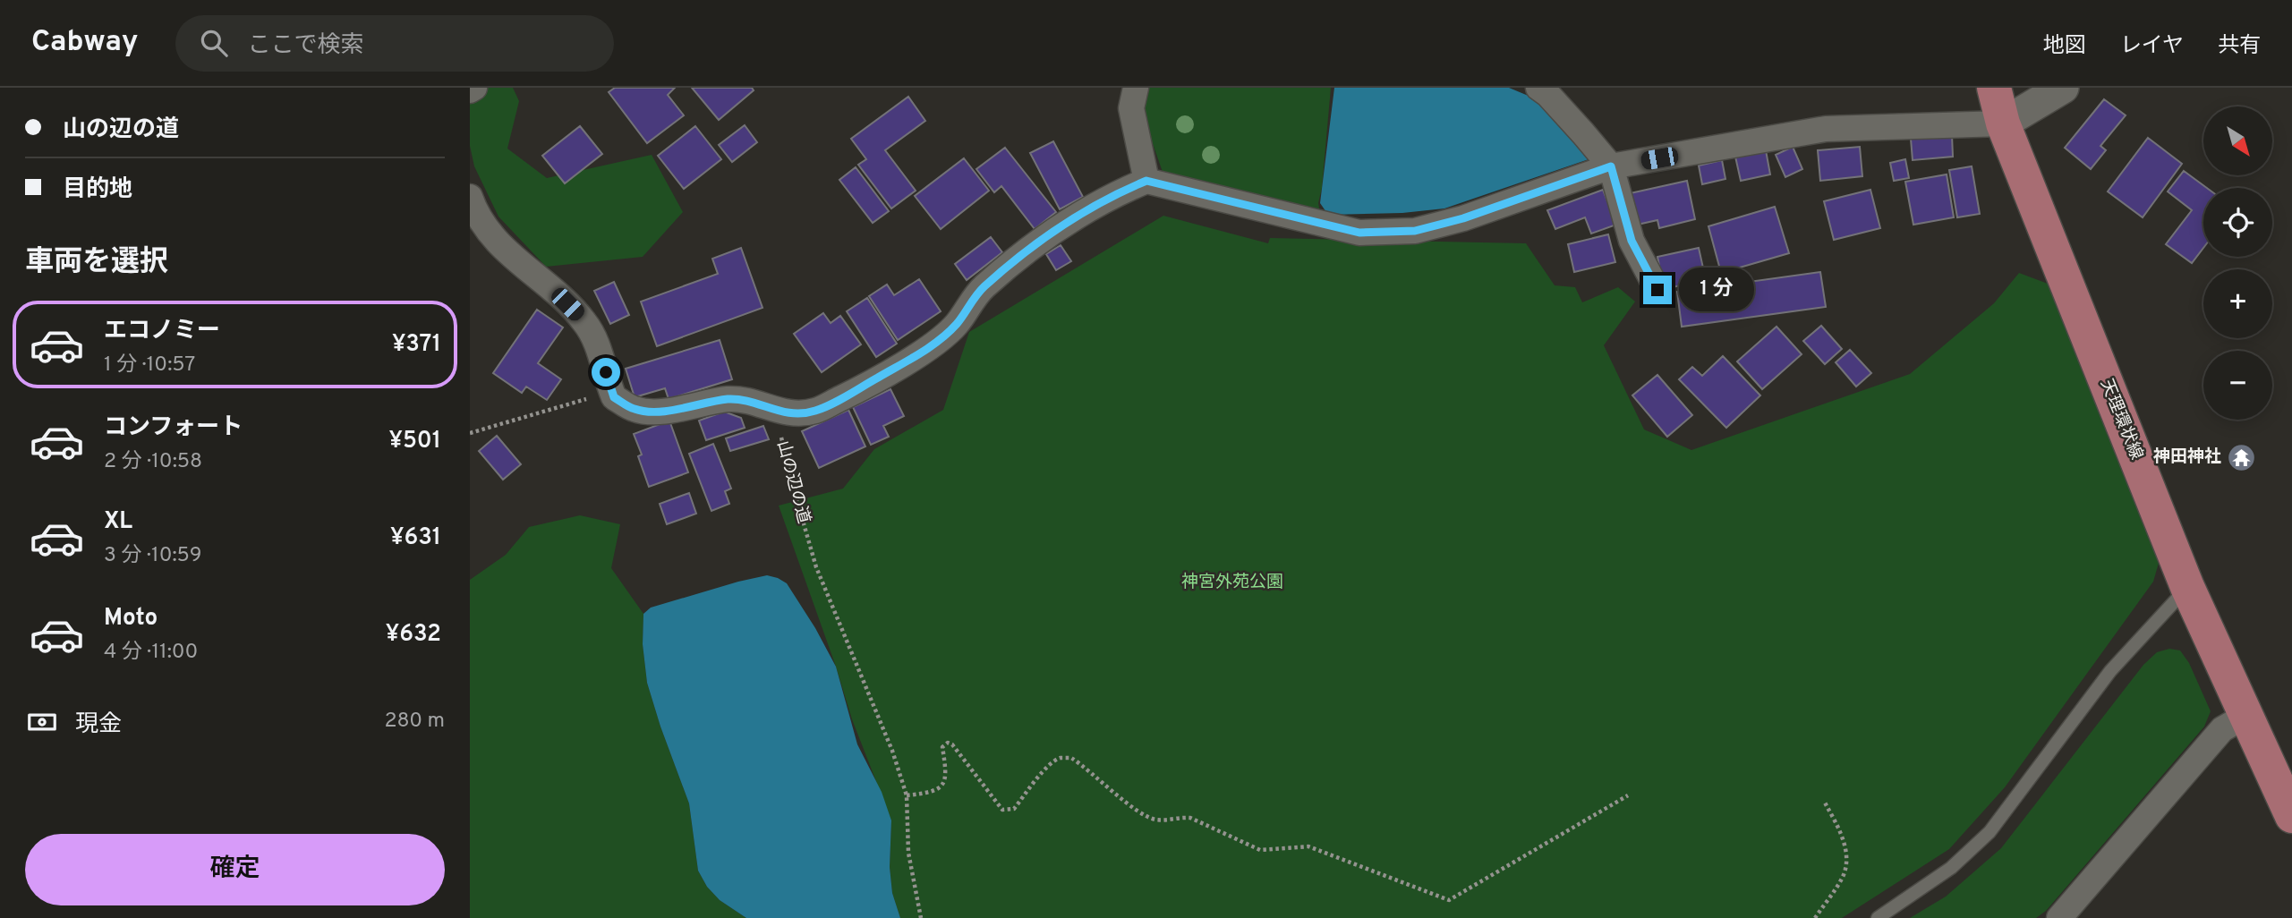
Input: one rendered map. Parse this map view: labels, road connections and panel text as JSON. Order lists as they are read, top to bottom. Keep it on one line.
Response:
{"streets":{"main road":["天理環状線"],"path":["山の辺の道"]},"parks":["神宮外苑公園"],"places":{"temple":["神田神社"]},"north":"bottom right","page":{"header":"Cabway","search":"ここで検索","nav":["地図","レイヤ","共有"],"banner":["山の辺の道","目的地"],"map_buttons":["+","−"],"heading":"車両を選択","bubble":"1 分","list":[{"name":"エコノミー","note":"1 分 · 10:57","value":"¥371"},{"name":"コンフォート","note":"2 分 · 10:58","value":"¥501"},{"name":"XL","note":"3 分 · 10:59","value":"¥631"},{"name":"Moto","note":"4 分 · 11:00","value":"¥632"}],"pay":["現金","280 m"],"buttons":"確定"}}
